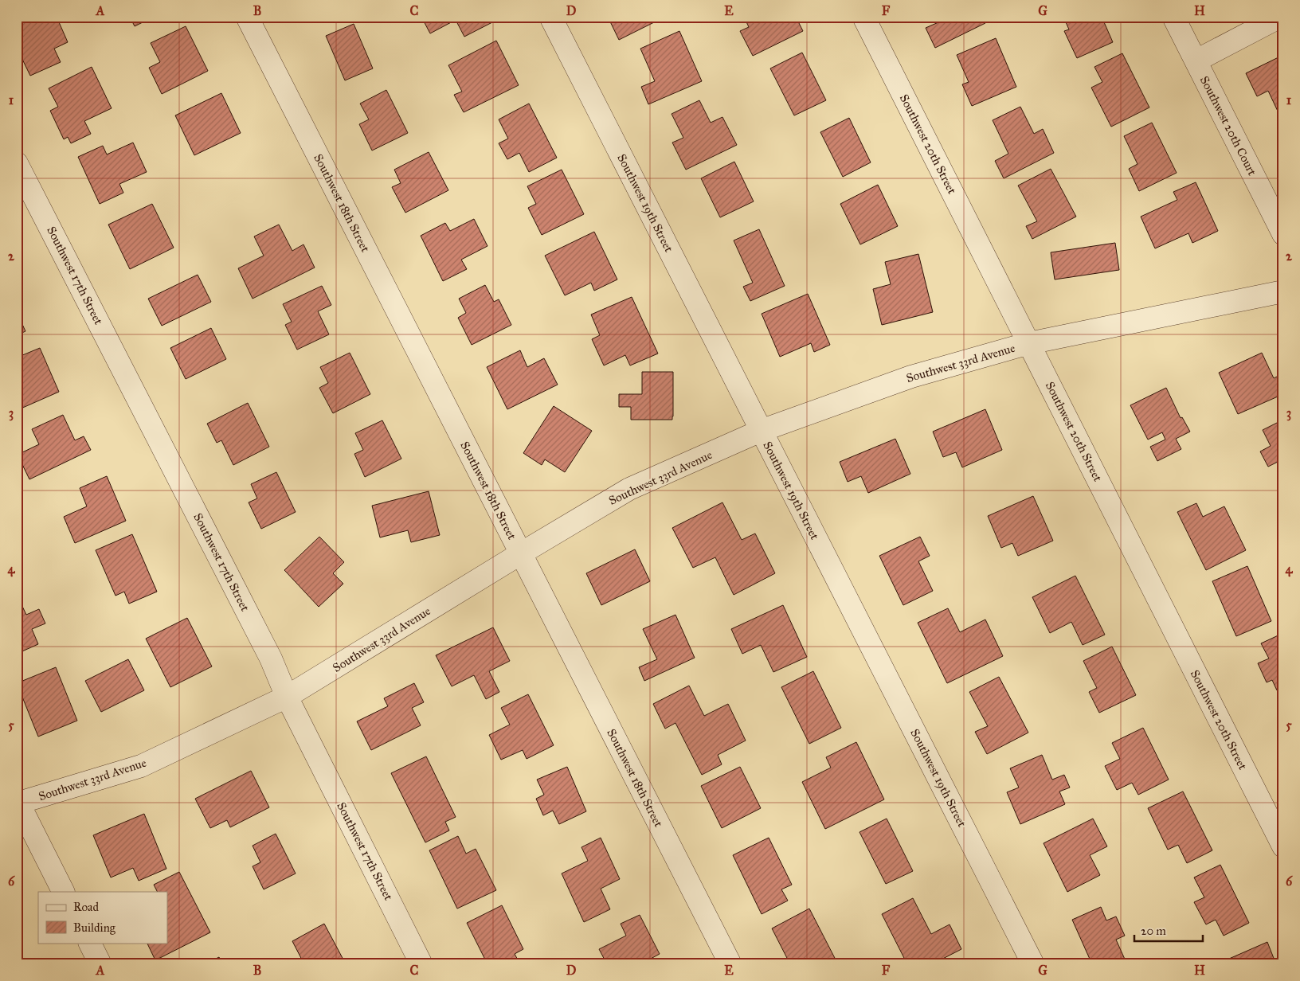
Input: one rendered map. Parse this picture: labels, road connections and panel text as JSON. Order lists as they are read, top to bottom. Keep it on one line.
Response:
{"streets":{"street":["Southwest 20th Court","Southwest 20th Street","Southwest 18th Street","Southwest 19th Street","Southwest 17th Street","Southwest 33rd Avenue"]},"crossings":[["Southwest 20th Street","Southwest 33rd Avenue"],["Southwest 18th Street","Southwest 33rd Avenue"],["Southwest 19th Street","Southwest 33rd Avenue"],["Southwest 17th Street","Southwest 33rd Avenue"]],"legend":["Road","Building"],"scale_bar":"20 m","grid":{"columns":["A","B","C","D","E","F","G","H"],"rows":["1","2","3","4","5","6"]}}
